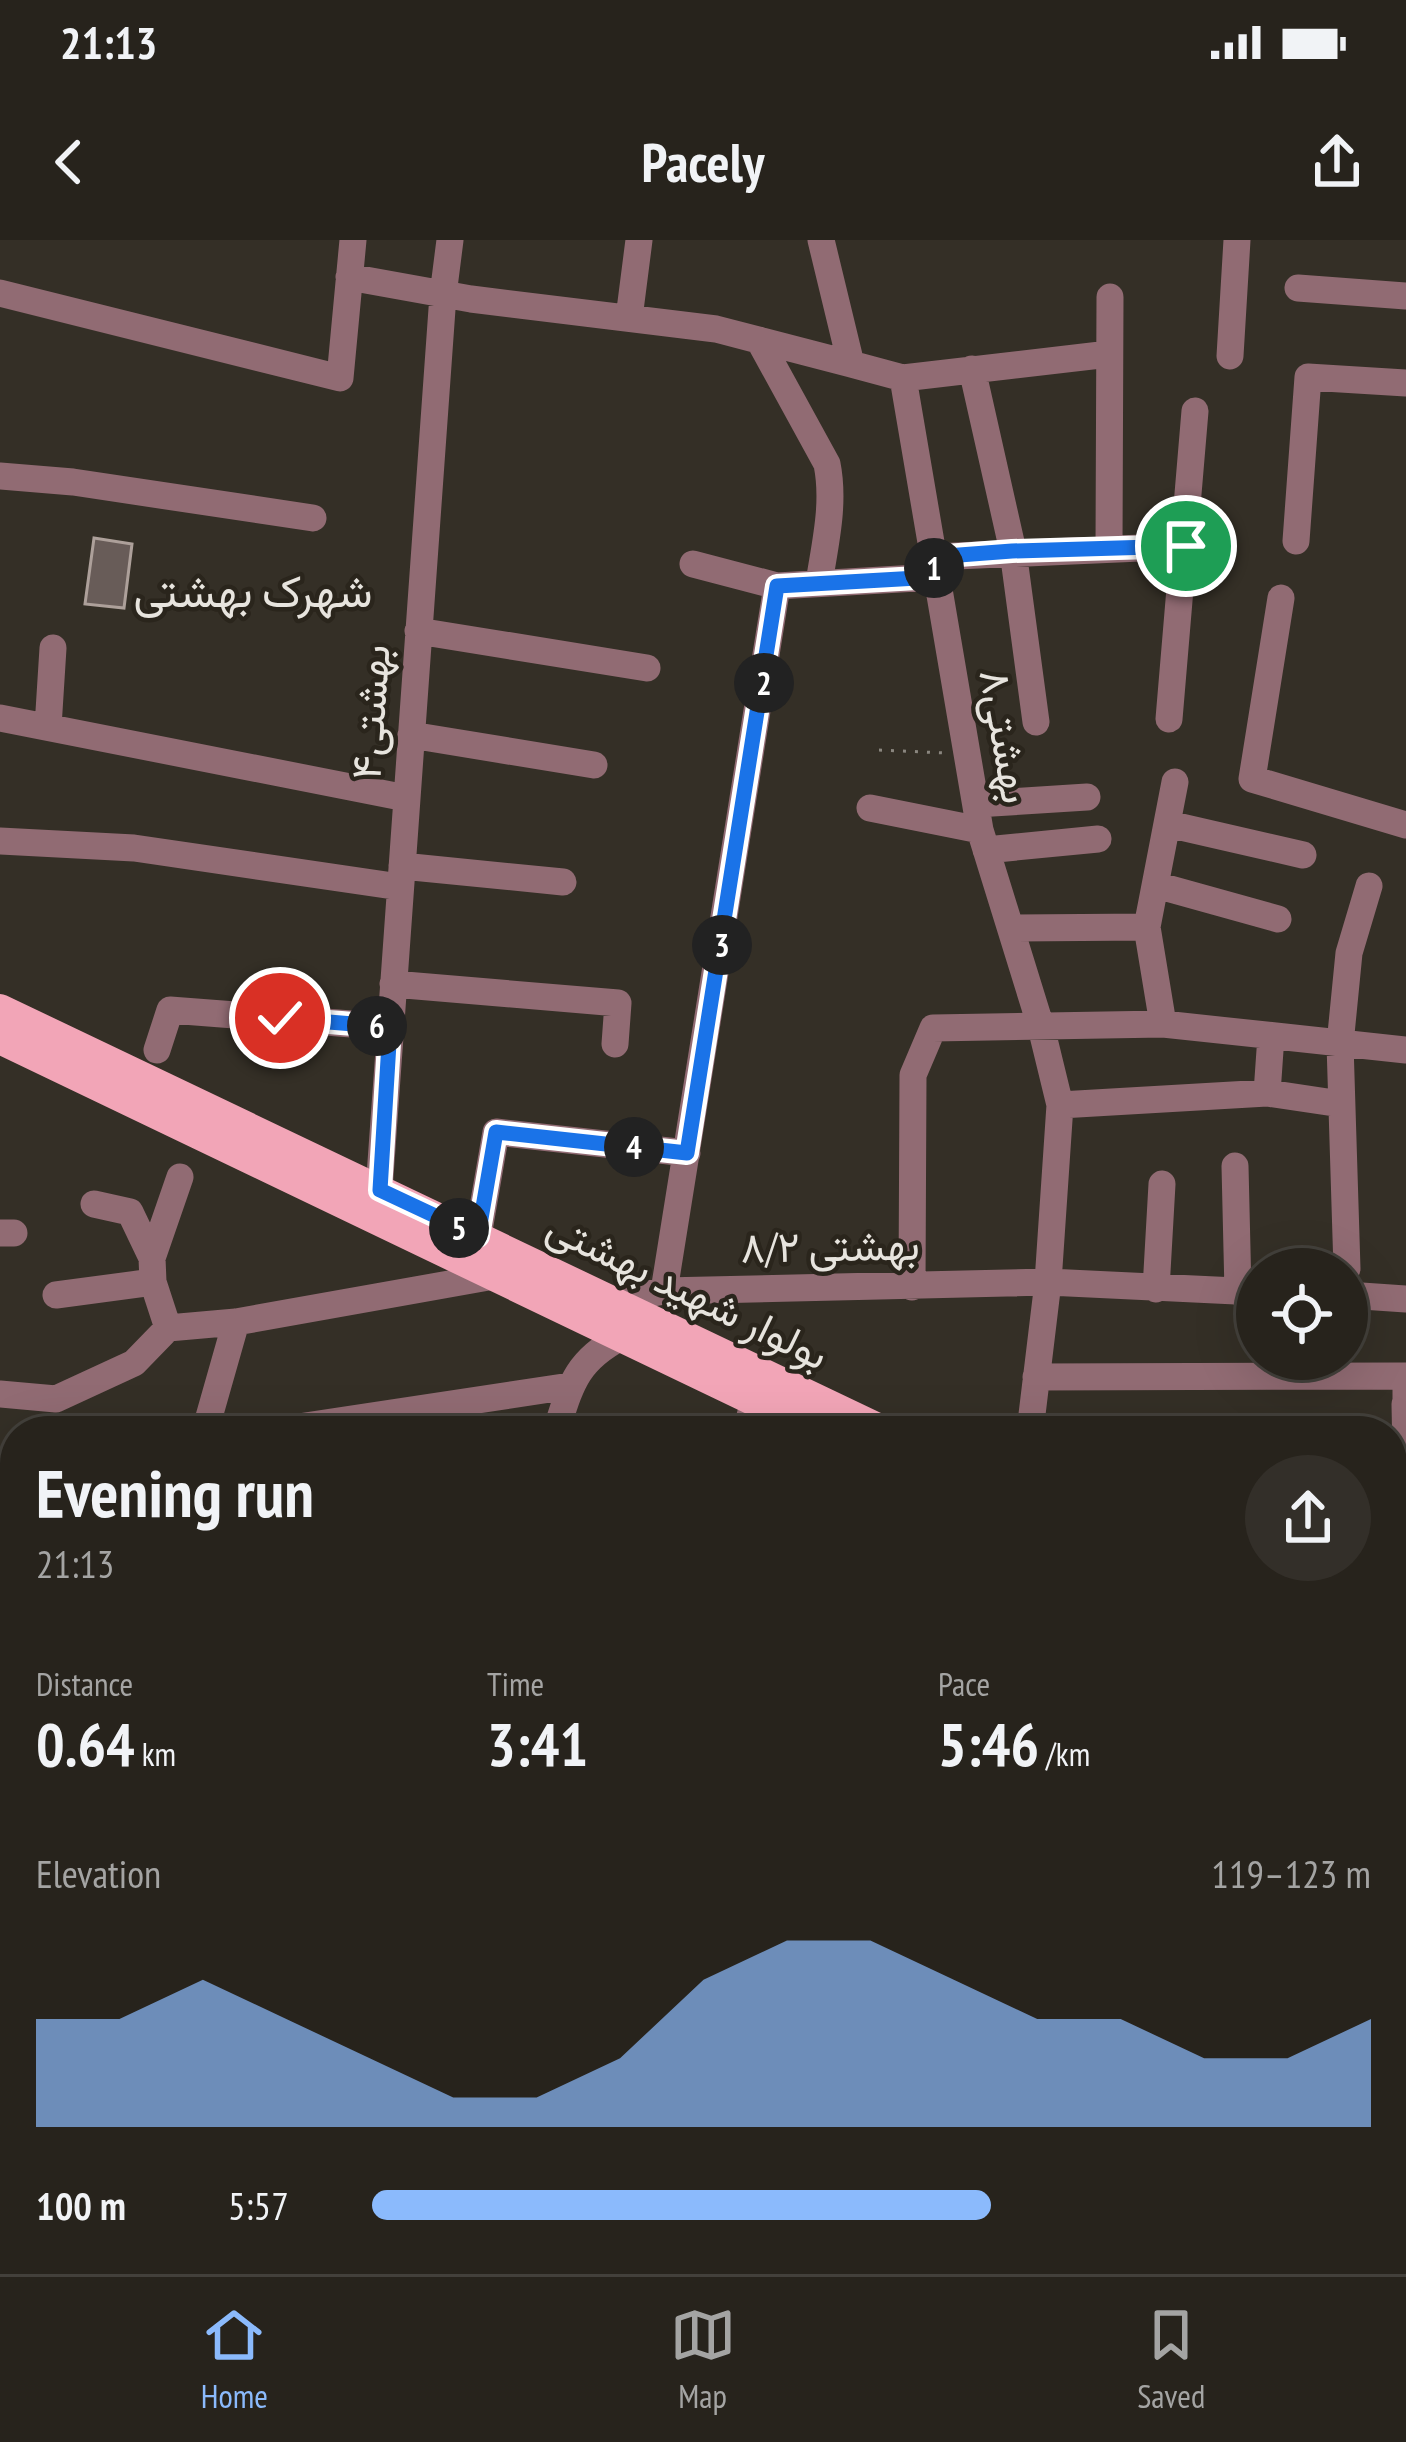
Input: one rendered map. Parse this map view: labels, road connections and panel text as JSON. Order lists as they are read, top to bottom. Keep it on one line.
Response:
{"streets":{"main road":["بولوار شهید بهشتی"],"street":["بهشتی۴","بهشتی۸","بهشتی ۸/۲"]},"crossings":[["بهشتی۴","بولوار شهید بهشتی"],["بهشتی۸","بهشتی ۸/۲"],["بهشتی ۸/۲","بولوار شهید بهشتی"]],"districts":["شهرک بهشتی"],"page":{"status":"21:13","header":"Pacely","pins":["1","2","3","6","4","5"],"heading":["Evening run","21:13"],"stats":[["Distance","0.64 km"],["Time","3:41"],["Pace","5:46 /km"]],"chart":["Elevation","119–123 m"],"list":[{"name":"100 m","note":"5:57"}],"tabs":["Home","Map","Saved"]}}
